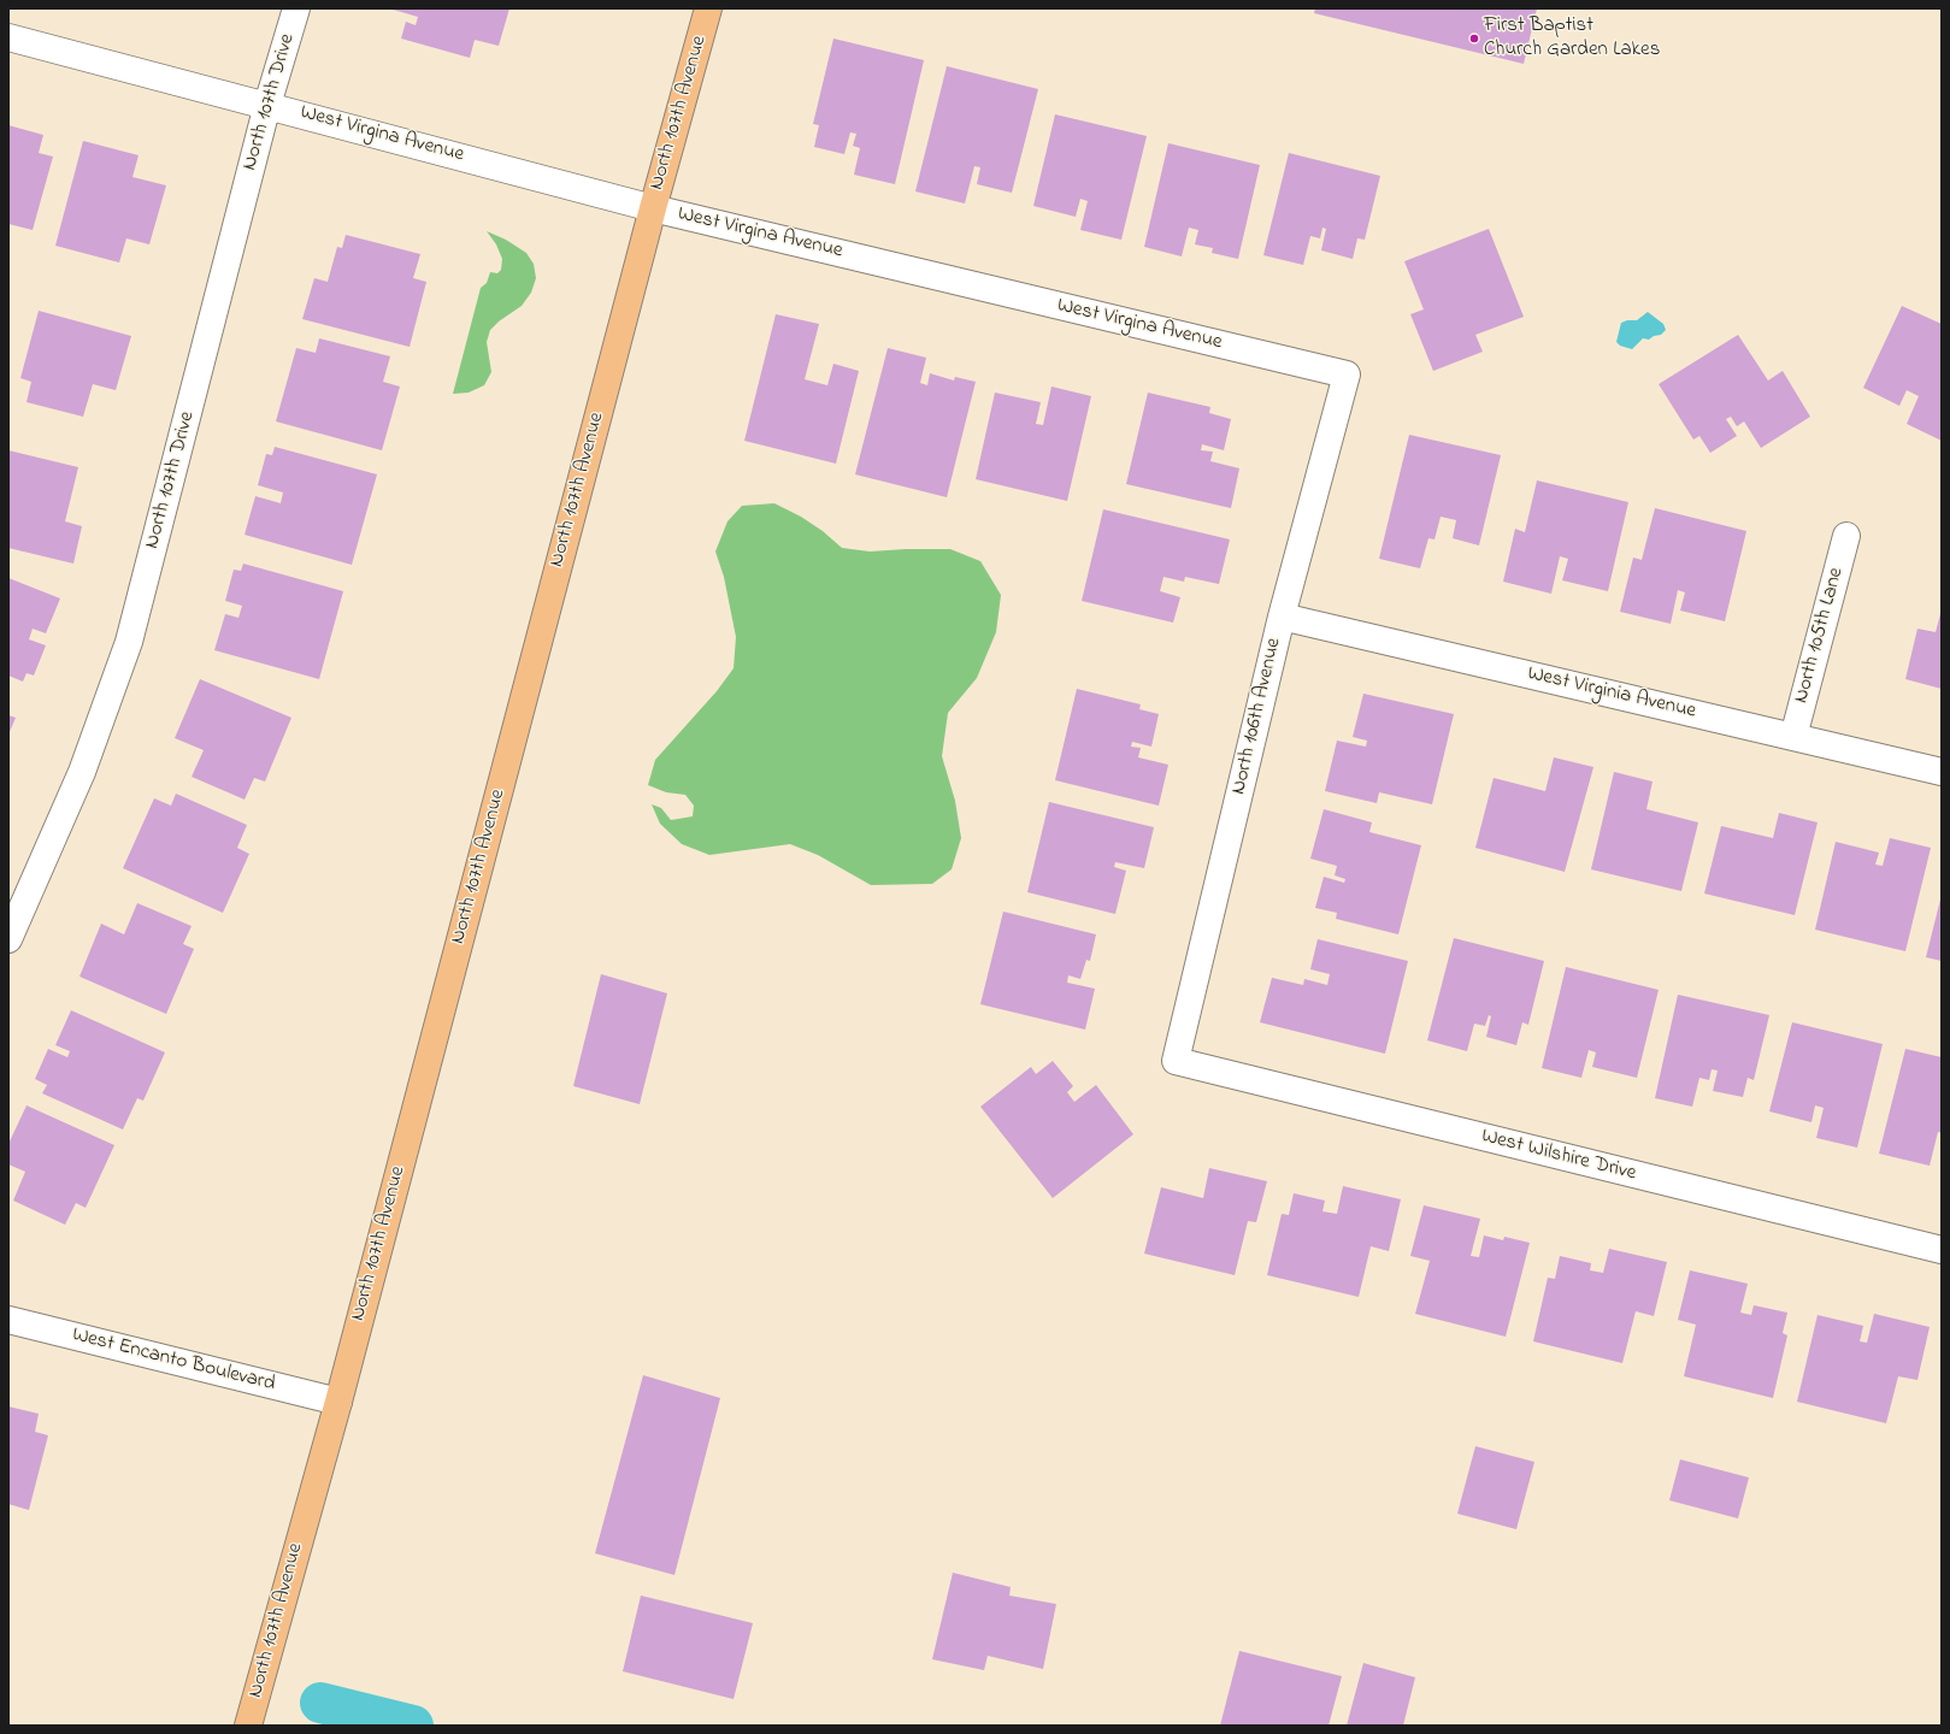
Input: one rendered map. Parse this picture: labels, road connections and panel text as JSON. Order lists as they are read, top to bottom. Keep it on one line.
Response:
{"streets":{"main road":["North 107th Avenue"],"street":["North 107th Drive","West Virgina Avenue","North 105th Lane","West Virginia Avenue","North 106th Avenue","West Wilshire Drive","West Encanto Boulevard"]},"crossings":[["North 107th Drive","West Virgina Avenue"],["North 107th Avenue","West Virgina Avenue"],["North 107th Avenue","West Encanto Boulevard"],["West Virgina Avenue","North 106th Avenue"],["North 105th Lane","West Virginia Avenue"],["West Virginia Avenue","North 106th Avenue"],["North 106th Avenue","West Wilshire Drive"]],"places":["First Baptist Church Garden Lakes"]}
